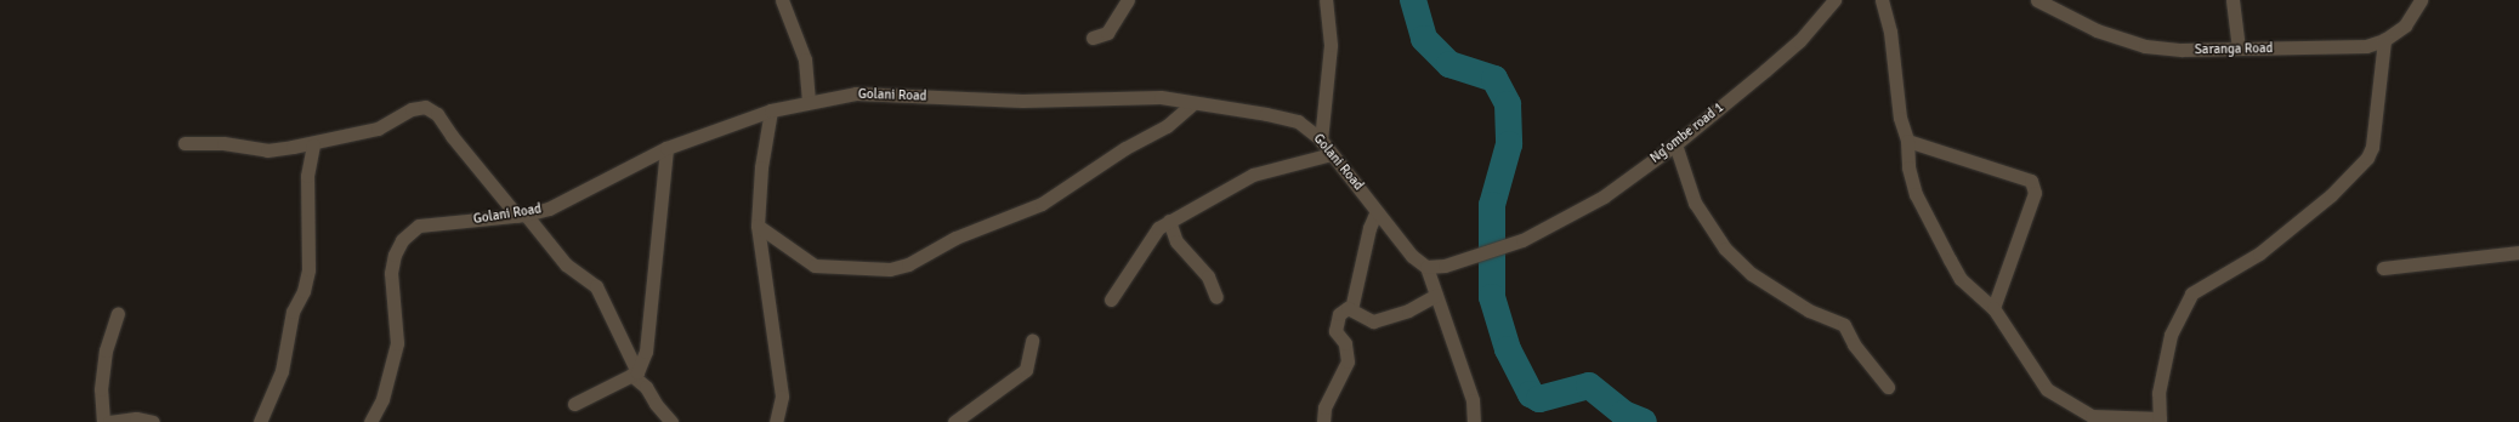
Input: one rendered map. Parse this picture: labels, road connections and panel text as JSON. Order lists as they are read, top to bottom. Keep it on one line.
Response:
{"streets":{"street":["Saranga Road","Golani Road","Ng’ombe road 1"]},"crossings":[["Golani Road","Ng’ombe road 1"]]}
